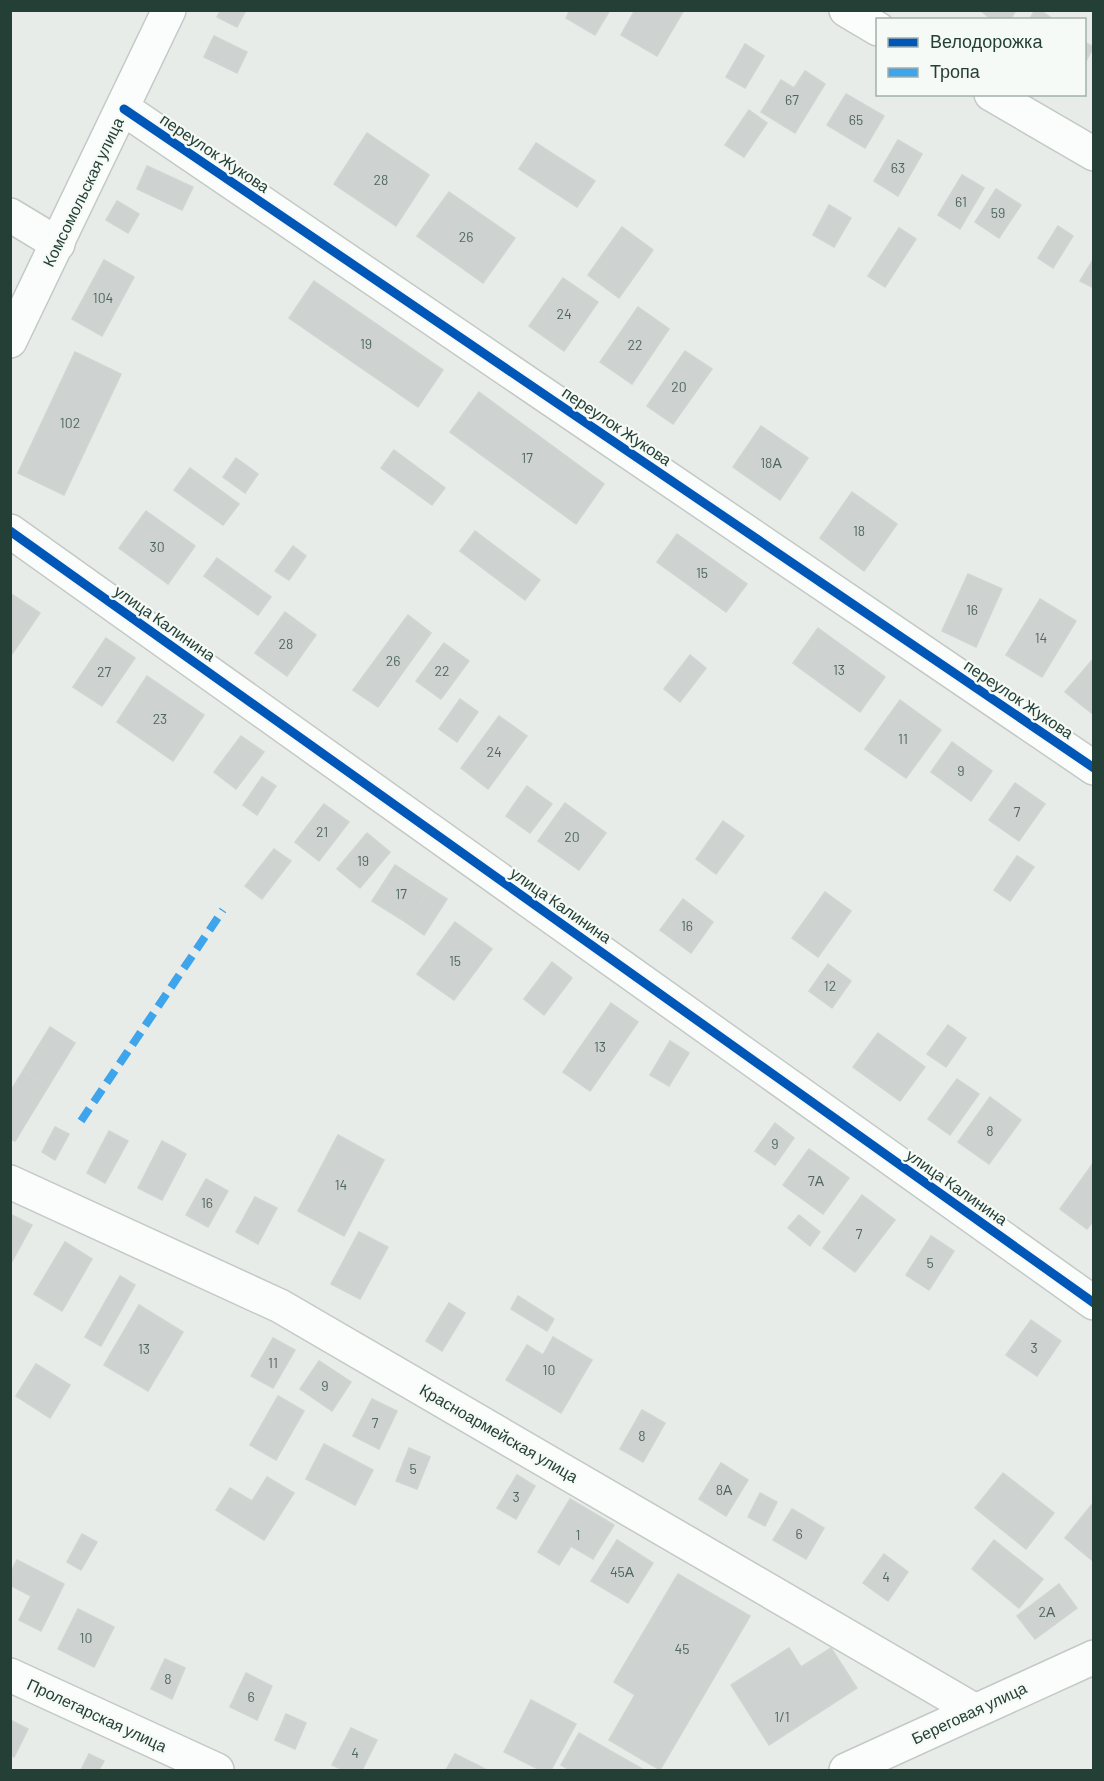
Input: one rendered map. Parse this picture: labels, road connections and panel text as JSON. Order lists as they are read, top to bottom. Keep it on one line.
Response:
{"streets":{"street":["переулок Жукова","Комсомольская улица","улица Калинина","Красноармейская улица","Береговая улица","Пролетарская улица"]},"crossings":[["переулок Жукова","Комсомольская улица"],["Красноармейская улица","Береговая улица"]],"house_numbers":["67","65","63","28","61","59","26","104","24","19","22","20","102","17","18А","18","30","15","16","14","28","26","13","22","27","23","11","24","9","7","21","20","19","17","16","15","12","13","8","9","7А","14","16","7","5","3","13","11","10","9","7","8","5","8А","3","6","1","45А","4","2А","10","45","8","6","1/1","4"],"legend":["Велодорожка","Тропа"]}
